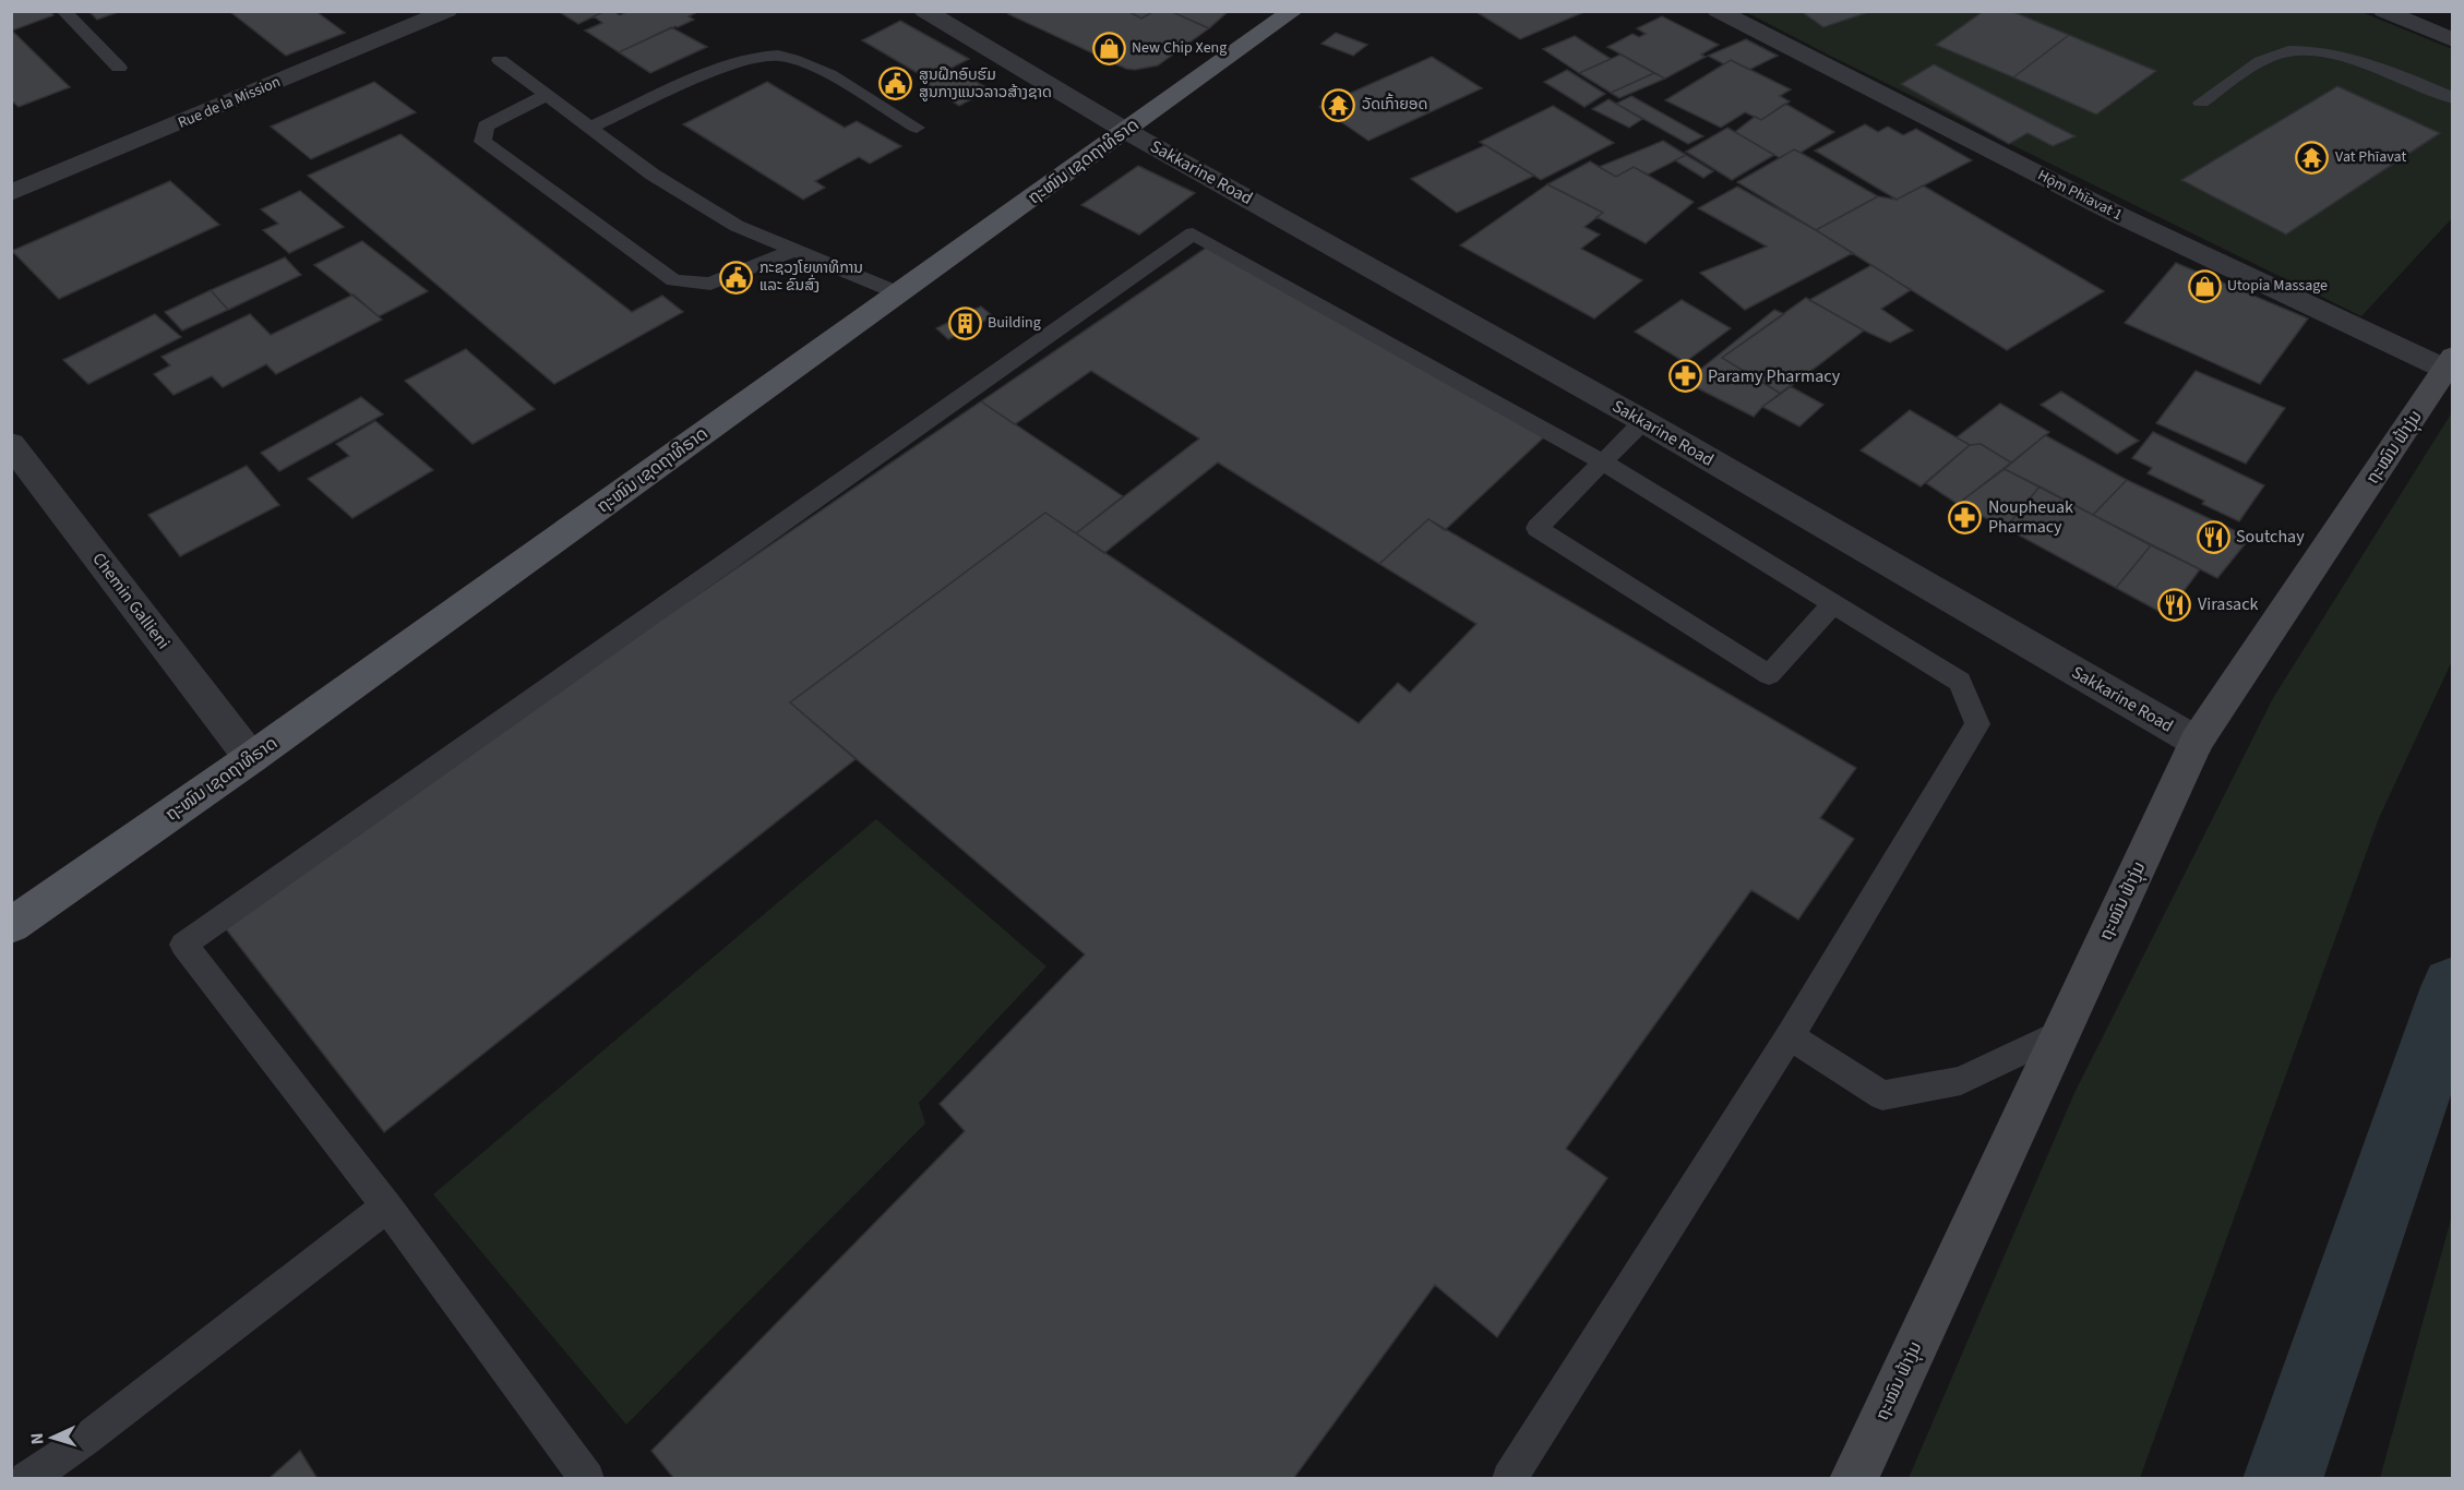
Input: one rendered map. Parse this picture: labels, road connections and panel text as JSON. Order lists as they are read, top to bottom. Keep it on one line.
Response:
{"streets":{"main road":["ຖະໜົນ ເຊດຖາທິຣາດ"],"street":["Rue de la Mission","Sakkarine Road","Hǭm Phīavat 1","ຖະໝົນ ຟ້າງຸ່ມ","Chemin Gallieni"]},"crossings":[["ຖະໜົນ ເຊດຖາທິຣາດ","Sakkarine Road"],["ຖະໜົນ ເຊດຖາທິຣາດ","Chemin Gallieni"],["Sakkarine Road","ຖະໝົນ ຟ້າງຸ່ມ"],["Hǭm Phīavat 1","ຖະໝົນ ຟ້າງຸ່ມ"]],"places":{"shop":["New Chip Xeng","Utopia Massage"],"public building":["ສູນຝຶກອົບຮົມ ສູນກາງແນວລາວສ້າງຊາດ","ກະຊວງໂຍທາທິການ ແລະ ຂົນສົ່ງ"],"temple":["ວັດເກົ້າຍອດ","Vat Phīavat"],"building":["Building"],"pharmacy":["Paramy Pharmacy","Noupheuak Pharmacy"],"restaurant":["Soutchay","Virasack"]},"north":"left"}
